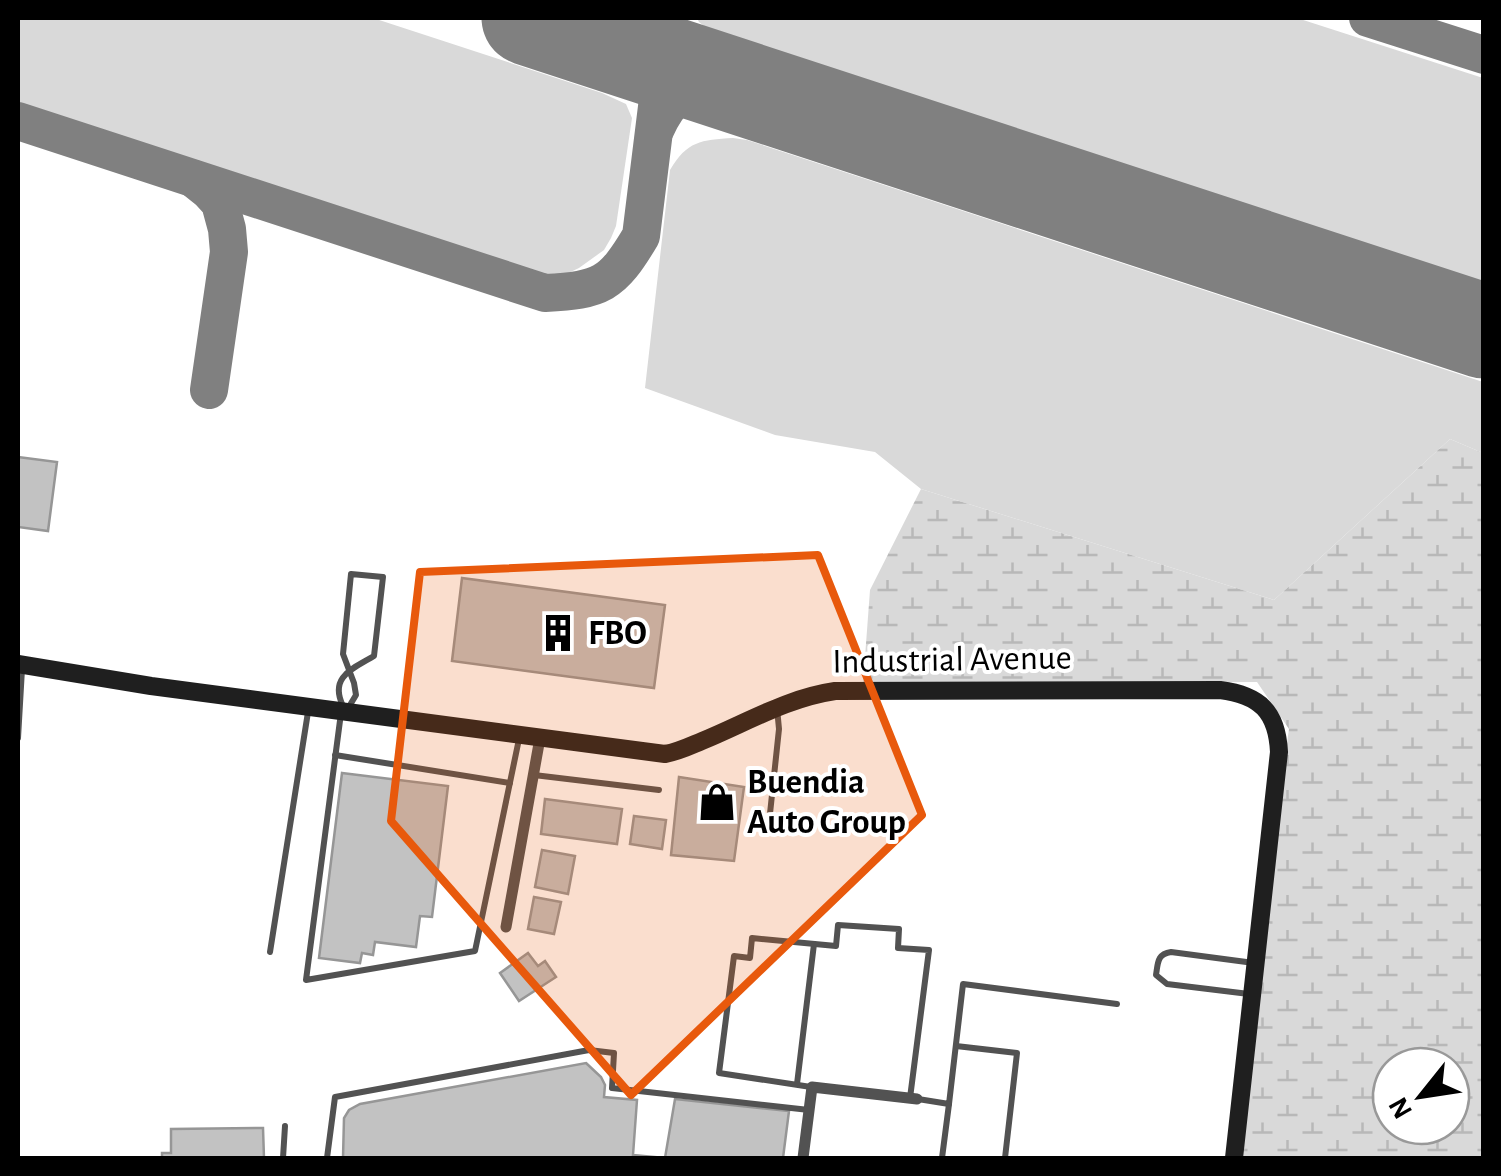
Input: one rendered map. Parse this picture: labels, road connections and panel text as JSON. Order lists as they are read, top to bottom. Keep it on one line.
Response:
{"streets":{"street":["Industrial Avenue"]},"places":{"building":["FBO"],"shop":["Buendia Auto Group"]},"north":"bottom left"}
